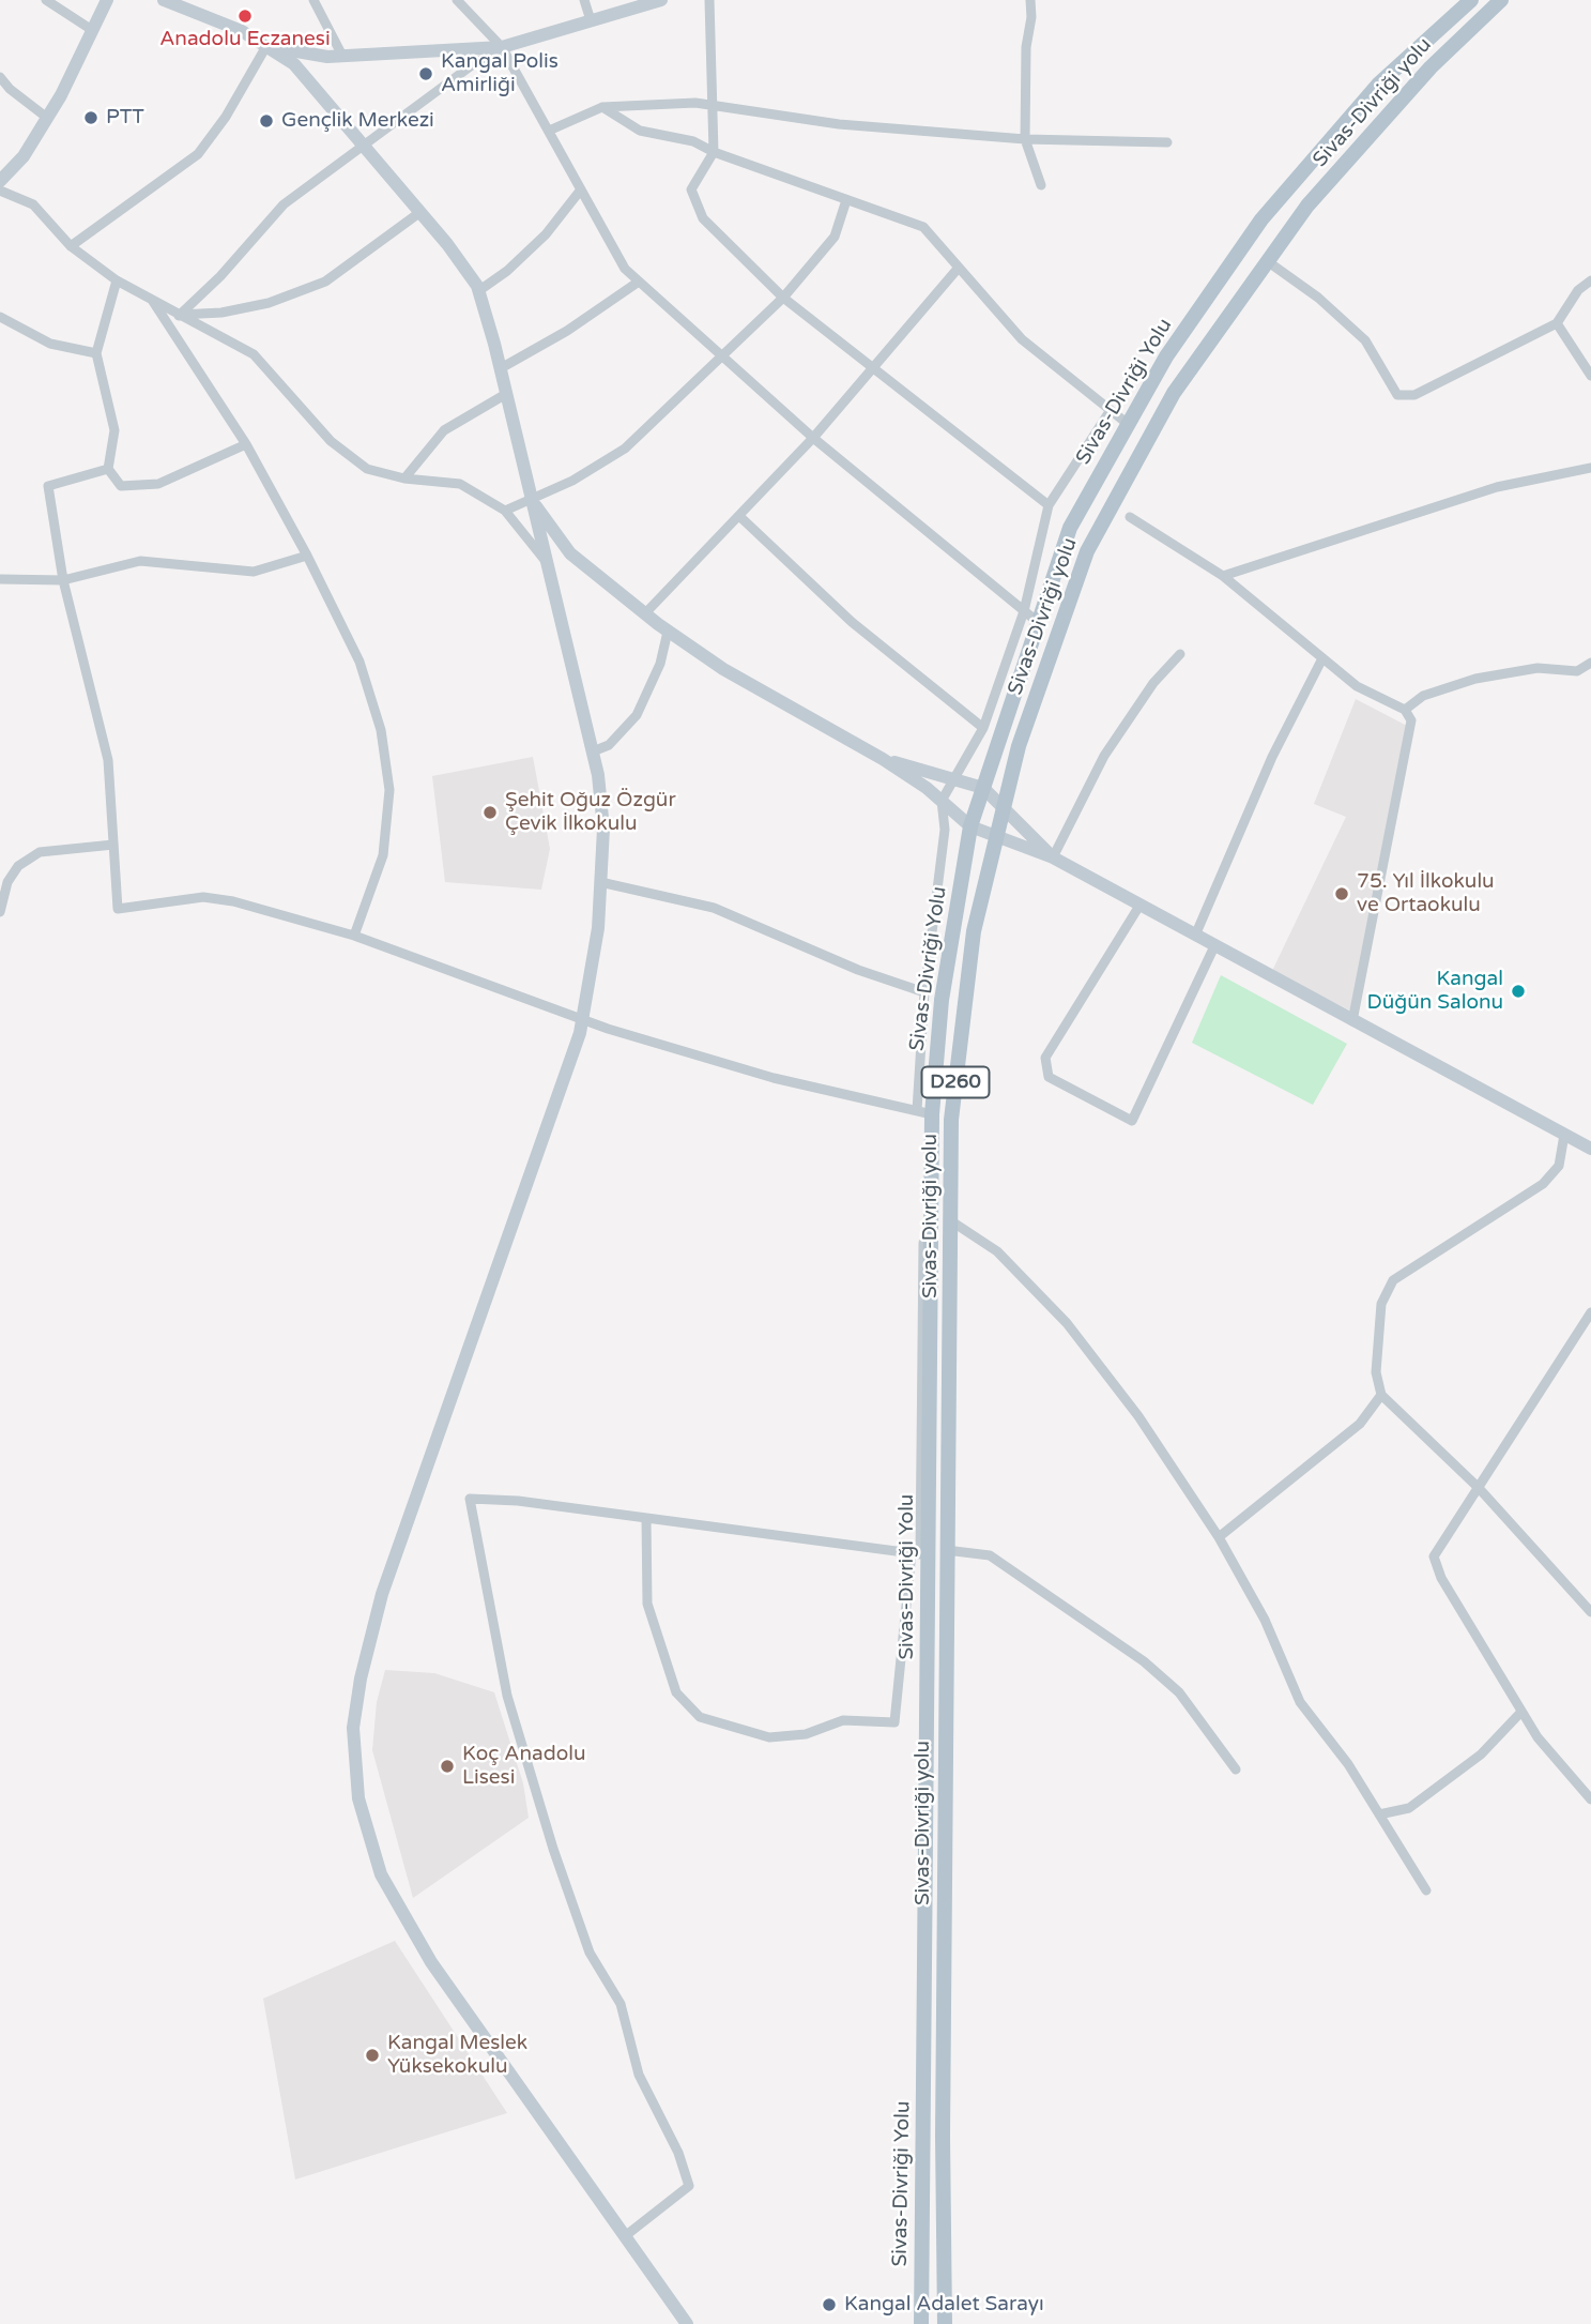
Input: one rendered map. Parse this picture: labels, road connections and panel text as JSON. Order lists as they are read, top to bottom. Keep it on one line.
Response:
{"streets":{"main road":["Sivas-Divriği yolu","Sivas-Divriği Yolu","D260"]},"places":["Anadolu Eczanesi","Kangal Polis Amirliği","PTT","Gençlik Merkezi","Şehit Oğuz Özgür Çevik İlkokulu","75. Yıl İlkokulu ve Ortaokulu","Kangal Düğün Salonu","Koç Anadolu Lisesi","Kangal Meslek Yüksekokulu","Kangal Adalet Sarayı"]}
